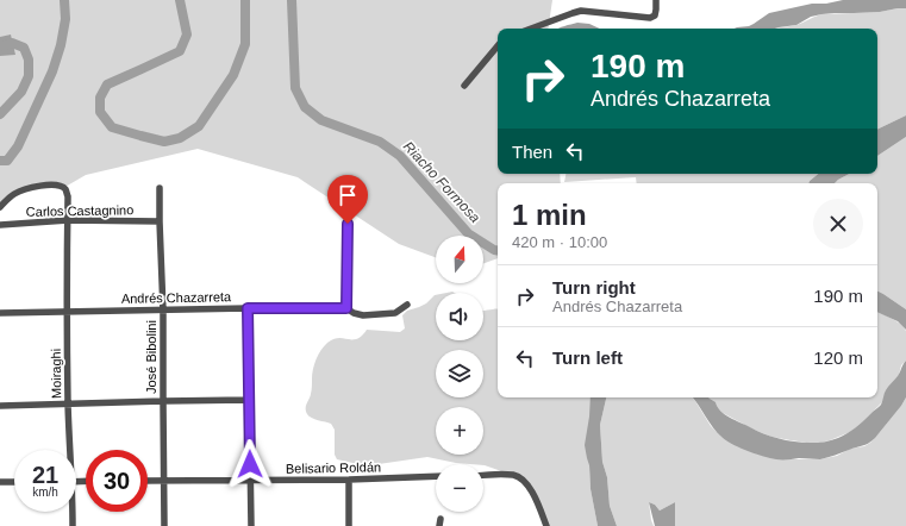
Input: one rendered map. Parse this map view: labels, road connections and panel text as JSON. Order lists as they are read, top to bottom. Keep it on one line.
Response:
{"streets":{"street":["Carlos Castagnino","Andrés Chazarreta","José Bibolini","Moiraghi","Belisario Roldán"]},"crossings":[["Carlos Castagnino","José Bibolini"],["Carlos Castagnino","Moiraghi"],["Andrés Chazarreta","José Bibolini"],["Andrés Chazarreta","Moiraghi"],["José Bibolini","Belisario Roldán"]],"water":["Riacho Formosa"],"north":"top","page":{"turn":["190 m","Andrés Chazarreta"],"then":"Then","heading":["1 min","420 m · 10:00"],"map_buttons":["+","−"],"list":[{"name":"Turn right","note":"Andrés Chazarreta","value":"190 m"},{"name":"Turn left","value":"120 m"}],"speed":"21 km/h","limit":"30"}}
